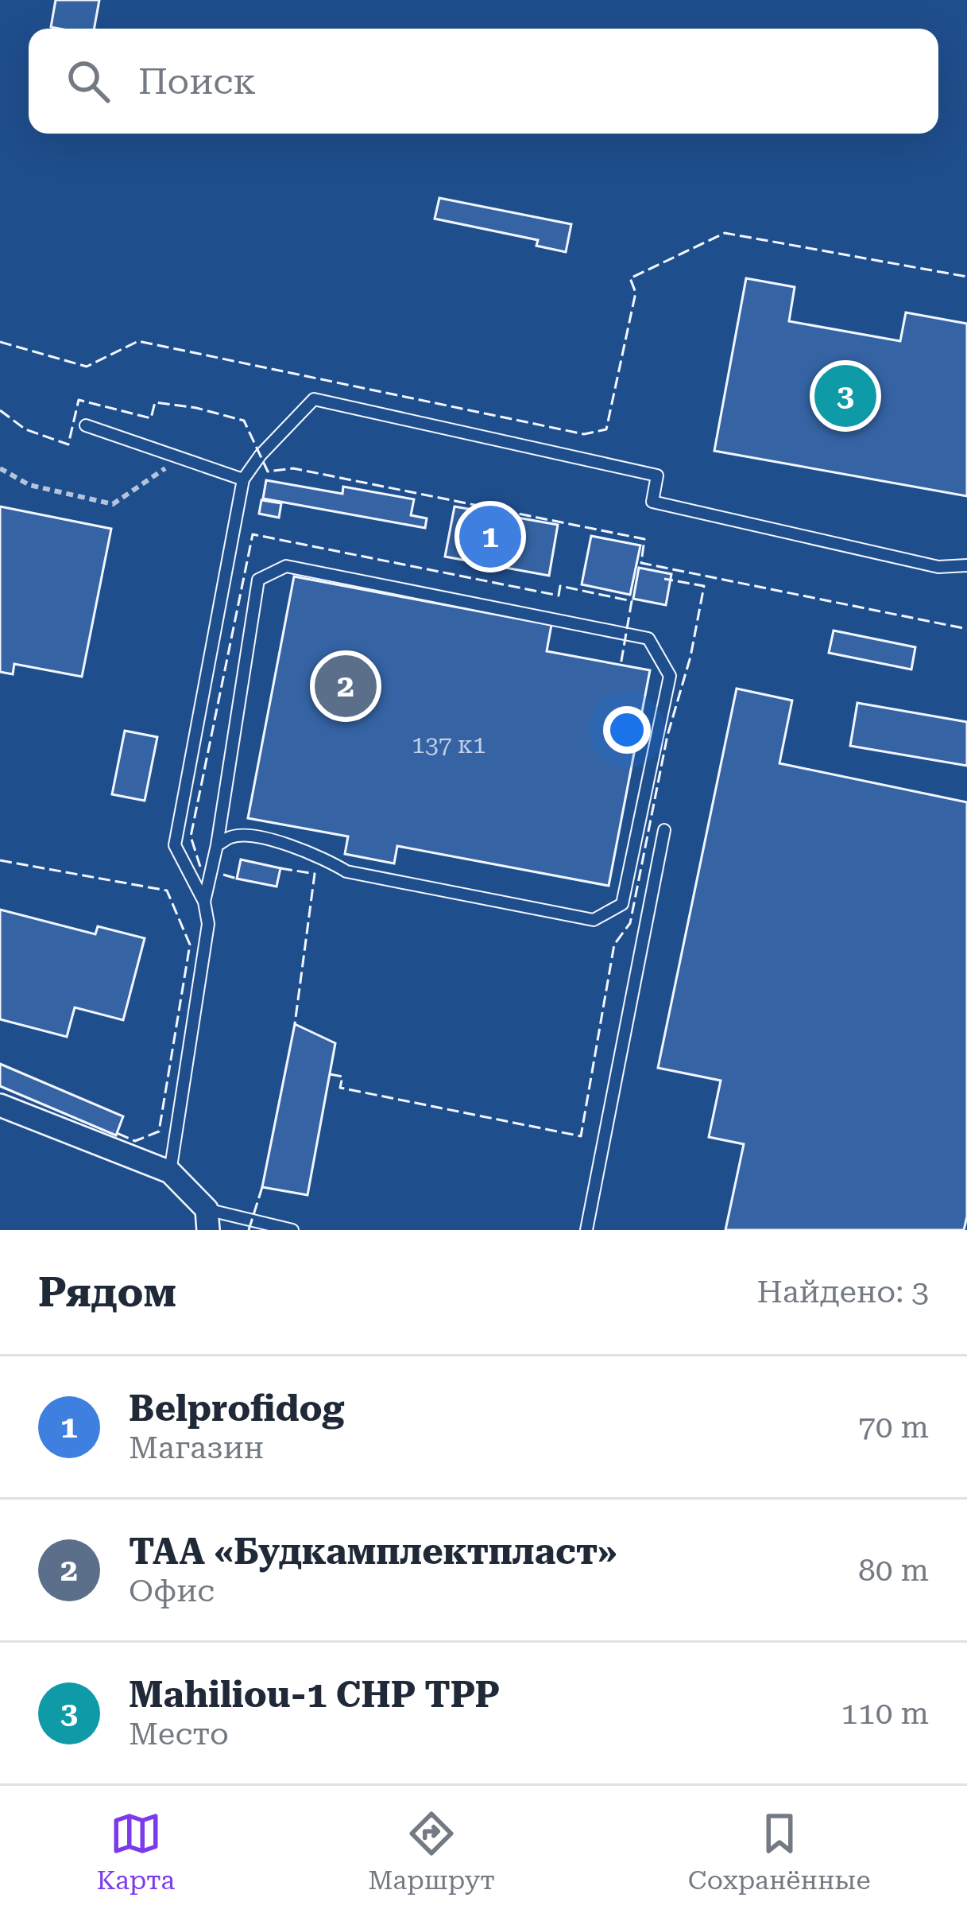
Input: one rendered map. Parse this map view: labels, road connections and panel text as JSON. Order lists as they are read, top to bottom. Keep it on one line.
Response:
{"house_numbers":["137 к1"],"page":{"search":"Поиск","pins":["3","1","2"],"heading":["Рядом","Найдено: 3"],"list":[{"mark":"1","name":"Belprofidog","note":"Магазин","value":"70 m"},{"mark":"2","name":"ТАА «Будкамплектпласт»","note":"Офис","value":"80 m"},{"mark":"3","name":"Mahiliou-1 CHP TPP","note":"Место","value":"110 m"}],"nav":["Карта","Маршрут","Сохранённые"]}}
